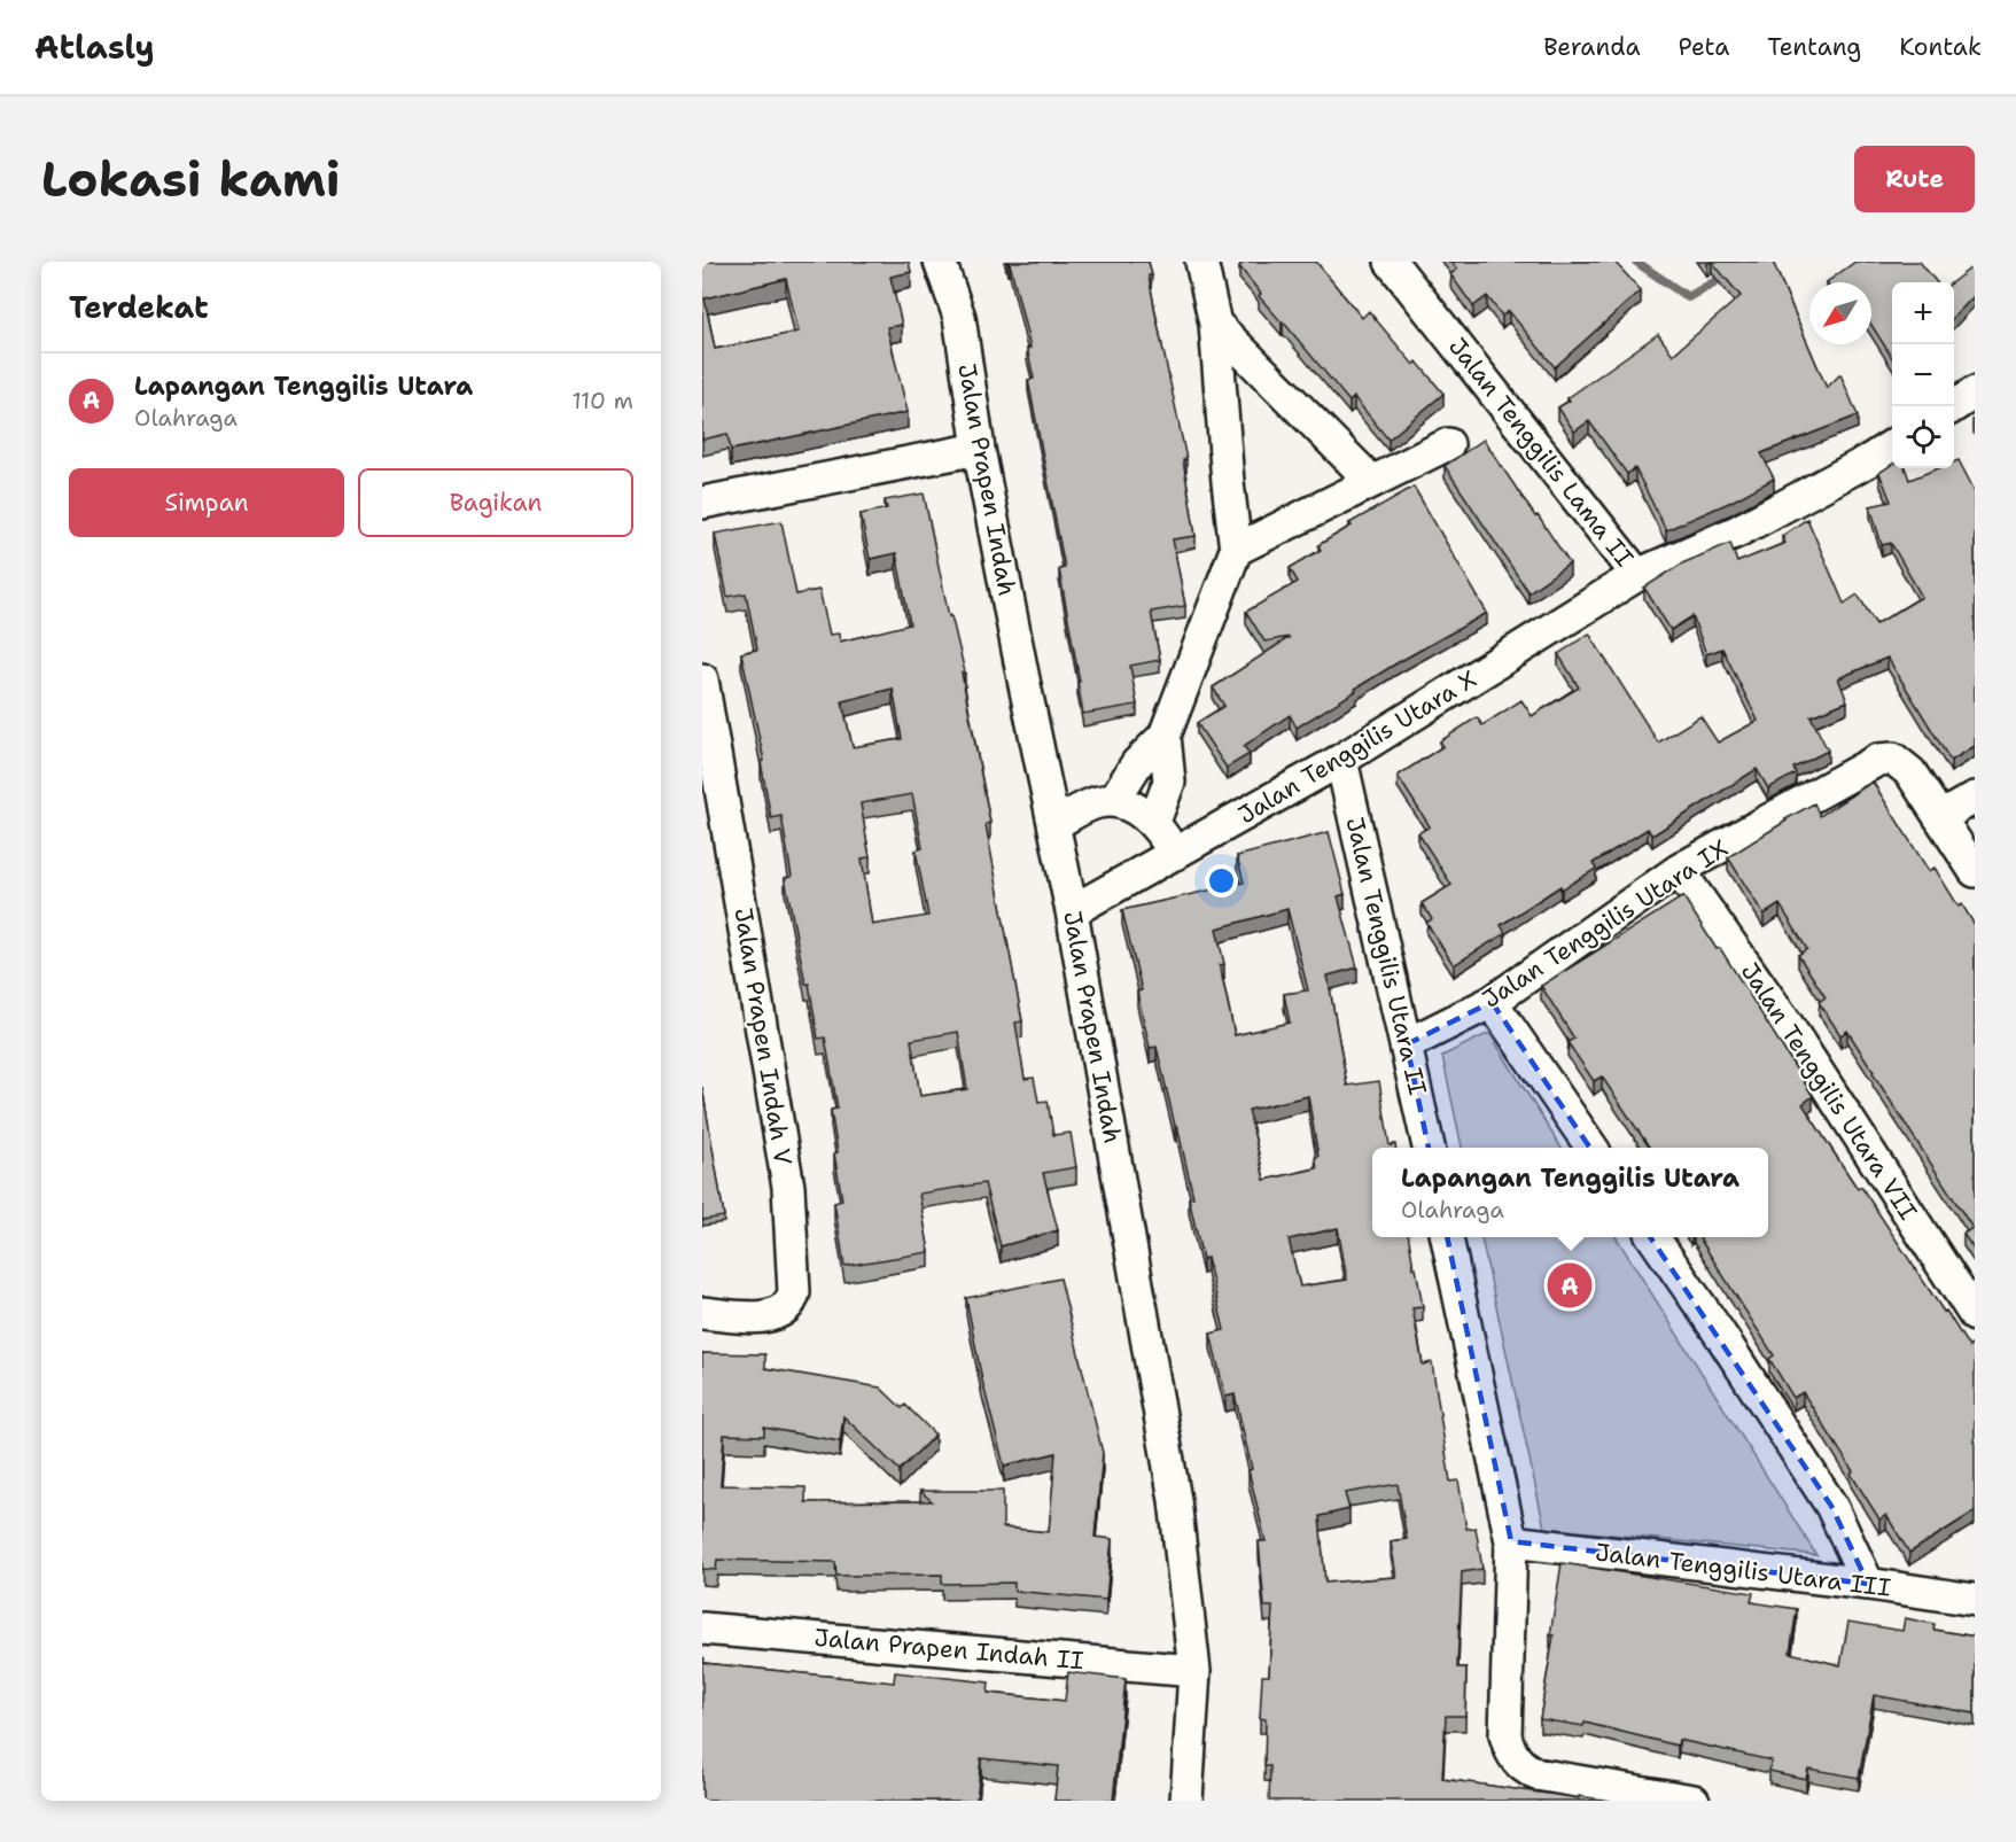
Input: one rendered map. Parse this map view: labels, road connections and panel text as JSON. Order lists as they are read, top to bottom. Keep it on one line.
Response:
{"streets":{"street":["Jalan Tenggilis Lama II","Jalan Prapen Indah","Jalan Tenggilis Utara X","Jalan Tenggilis Utara IX","Jalan Tenggilis Utara II","Jalan Prapen Indah V","Jalan Tenggilis Utara VII","Jalan Tenggilis Utara III","Jalan Prapen Indah II"]},"crossings":[["Jalan Tenggilis Lama II","Jalan Tenggilis Utara X"],["Jalan Prapen Indah","Jalan Tenggilis Utara X"],["Jalan Prapen Indah","Jalan Prapen Indah II"],["Jalan Tenggilis Utara X","Jalan Tenggilis Utara II"],["Jalan Tenggilis Utara IX","Jalan Tenggilis Utara II"],["Jalan Tenggilis Utara IX","Jalan Tenggilis Utara VII"]],"north":"bottom left","page":{"header":"Atlasly","nav":["Beranda","Peta","Tentang","Kontak"],"buttons":["Rute",["Simpan","Bagikan"]],"title":"Lokasi kami","heading":"Terdekat","map_buttons":["+","−"],"list":[{"mark":"A","name":"Lapangan Tenggilis Utara","note":"Olahraga","value":"110 m"}],"popup":["Lapangan Tenggilis Utara","Olahraga"],"pins":"A"}}
